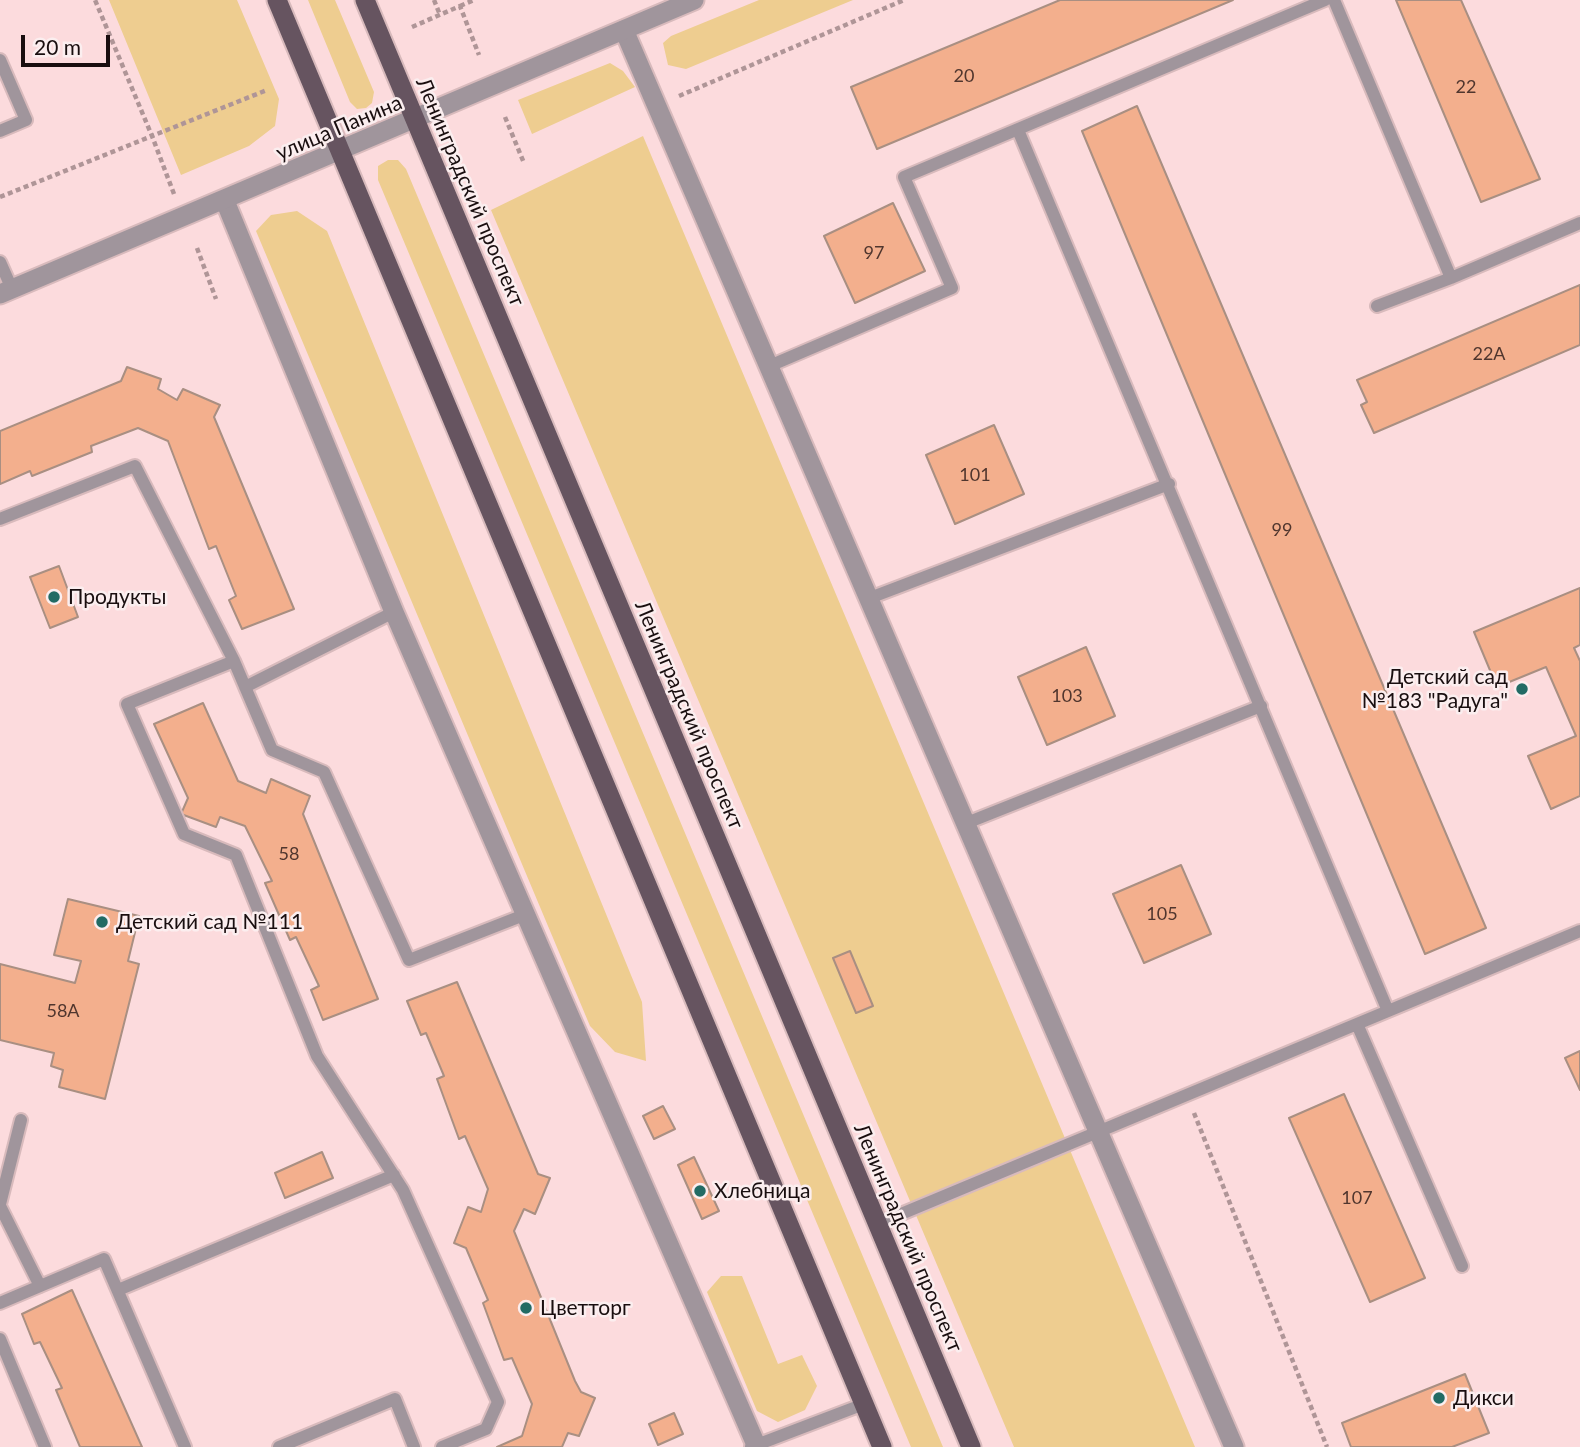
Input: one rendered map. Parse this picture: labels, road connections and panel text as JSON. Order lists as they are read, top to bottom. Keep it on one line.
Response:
{"streets":{"main road":["Ленинградский проспект"],"street":["улица Панина"]},"crossings":[["улица Панина","Ленинградский проспект"]],"places":["Продукты","Детский сад №183 \"Радуга\"","Детский сад №111","Хлебница","Цветторг","Дикси"],"house_numbers":["20","22","97","22А","101","99","103","58","105","58А","107"],"scale_bar":"20 m"}
